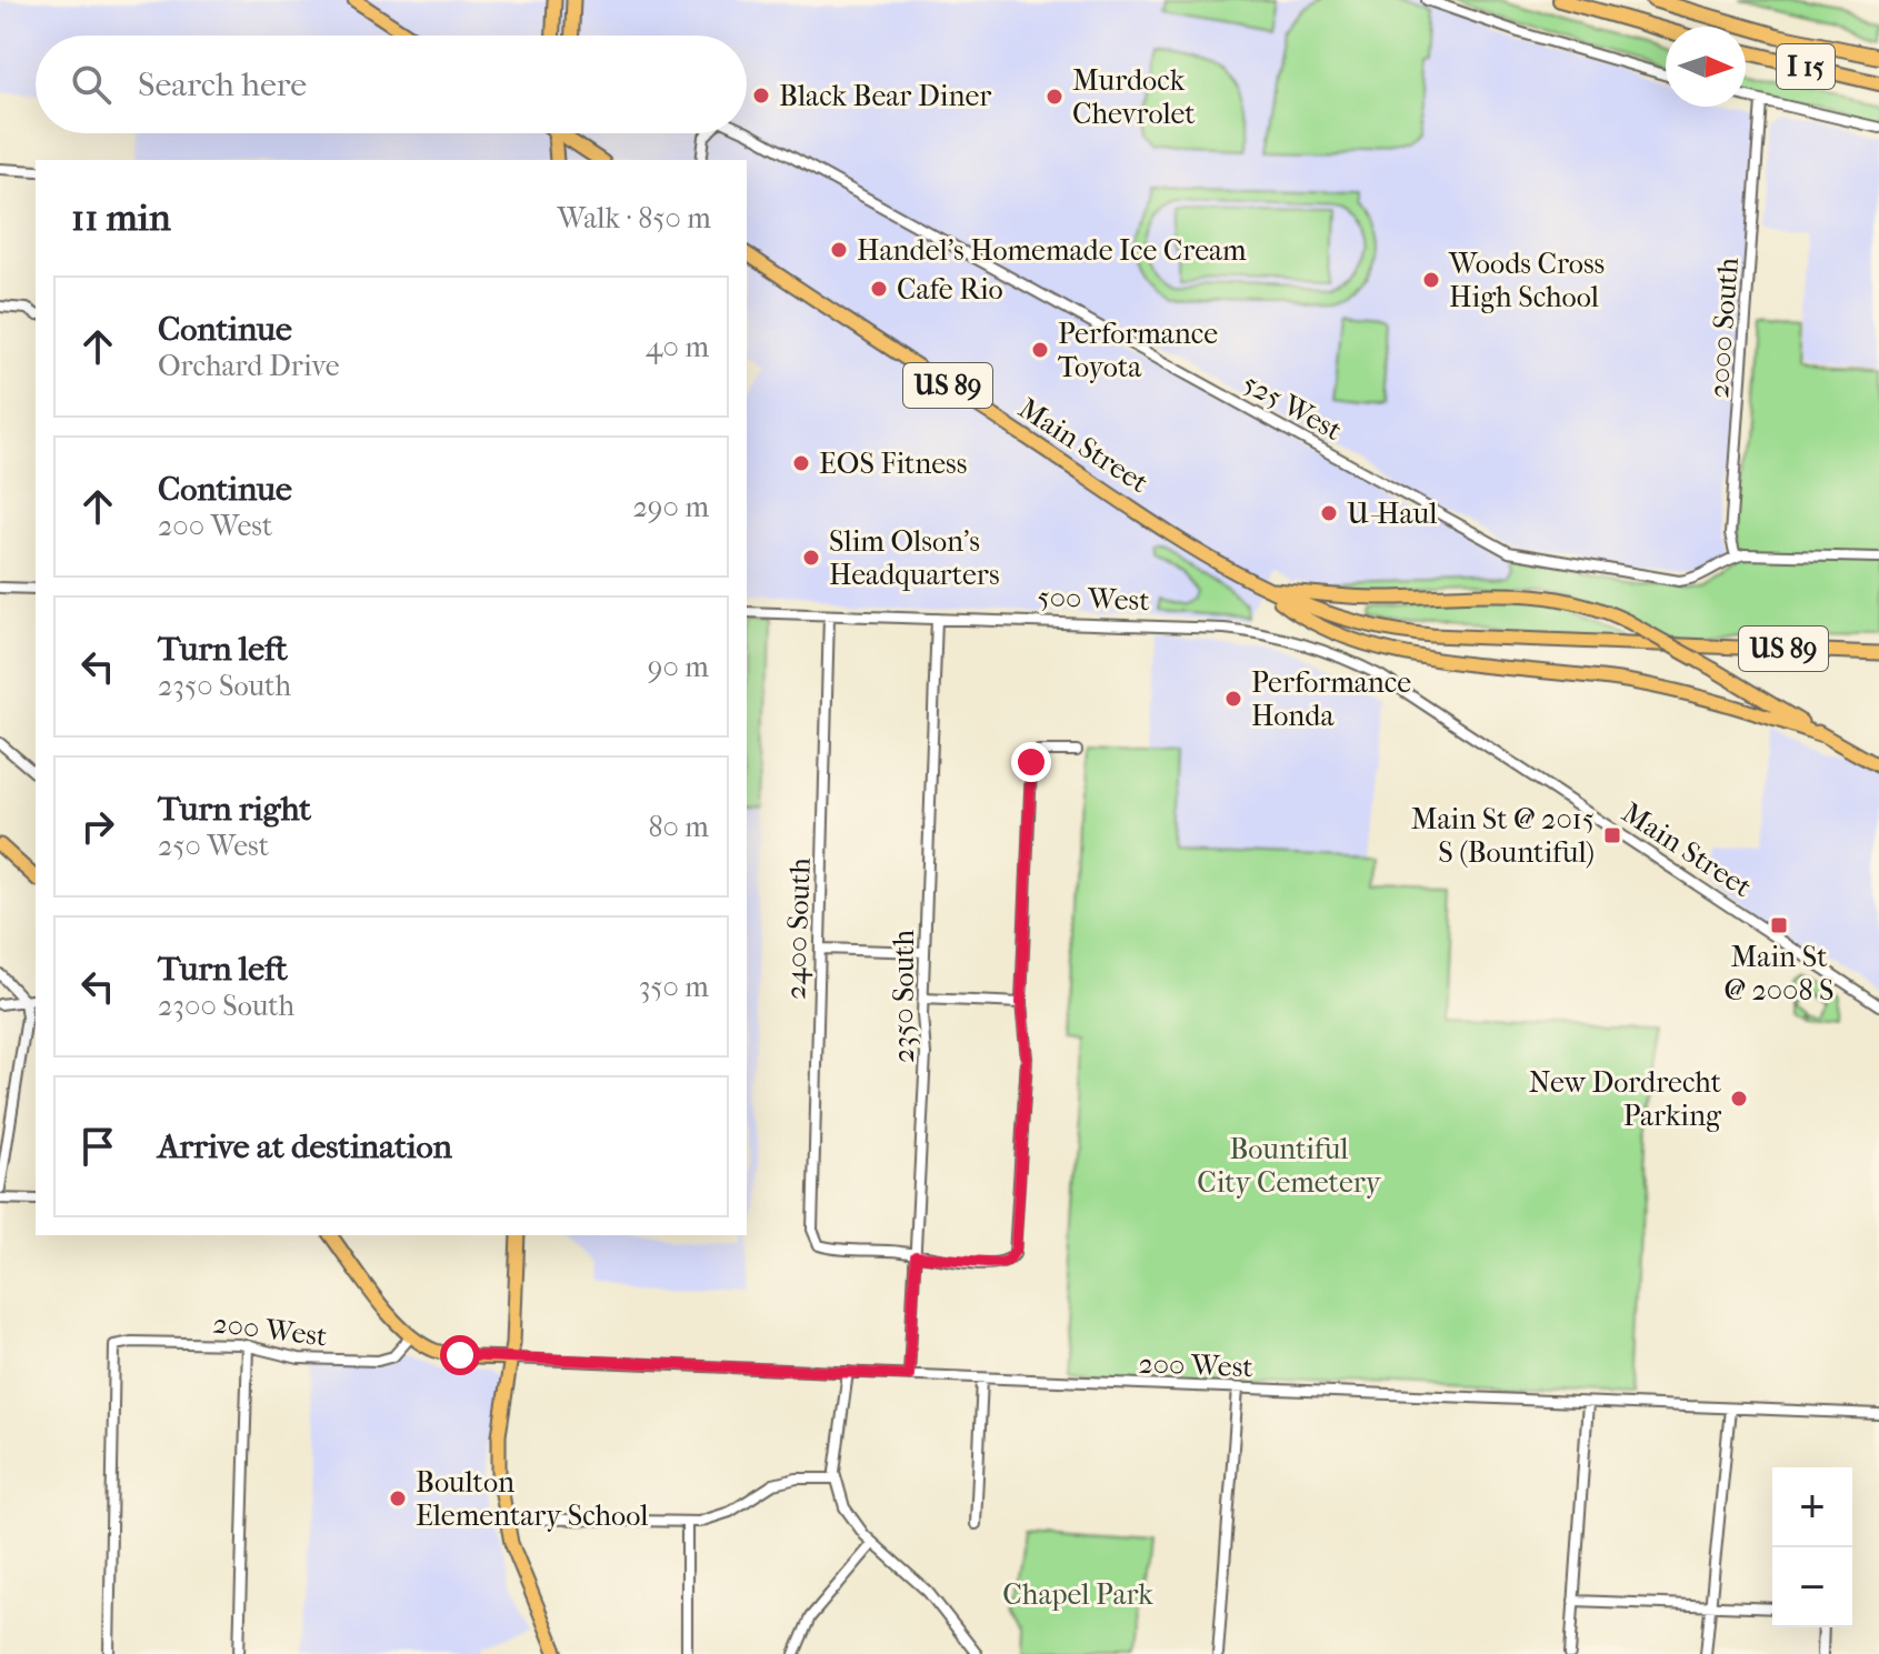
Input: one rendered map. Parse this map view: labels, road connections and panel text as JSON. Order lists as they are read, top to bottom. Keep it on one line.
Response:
{"streets":{"highway":["I 15"],"main road":["US 89","Main Street"],"street":["2000 South","525 West","500 West","2400 South","2350 South","200 West"]},"crossings":[["2000 South","525 West"],["US 89","Main Street"],["Main Street","500 West"],["500 West","2400 South"],["500 West","2350 South"],["2400 South","2350 South"],["2350 South","200 West"]],"parks":["Bountiful City Cemetery","Chapel Park"],"places":{"other":["Black Bear Diner","Murdock Chevrolet","Handel's Homemade Ice Cream","Woods Cross High School","Cafe Rio","Performance Toyota","EOS Fitness","U-Haul","Slim Olson's Headquarters","Performance Honda","New Dordrecht Parking","Boulton Elementary School"],"transit":["Main St @ 2015 S (Bountiful)","Main St @ 2008 S"]},"north":"right","page":{"search":"Search here","heading":["11 min","Walk · 850 m"],"list":[["Continue","Orchard Drive","40 m"],["Continue","200 West","290 m"],["Turn left","2350 South","90 m"],["Turn right","250 West","80 m"],["Turn left","2300 South","350 m"],"Arrive at destination"],"map_buttons":["+","−"]}}
